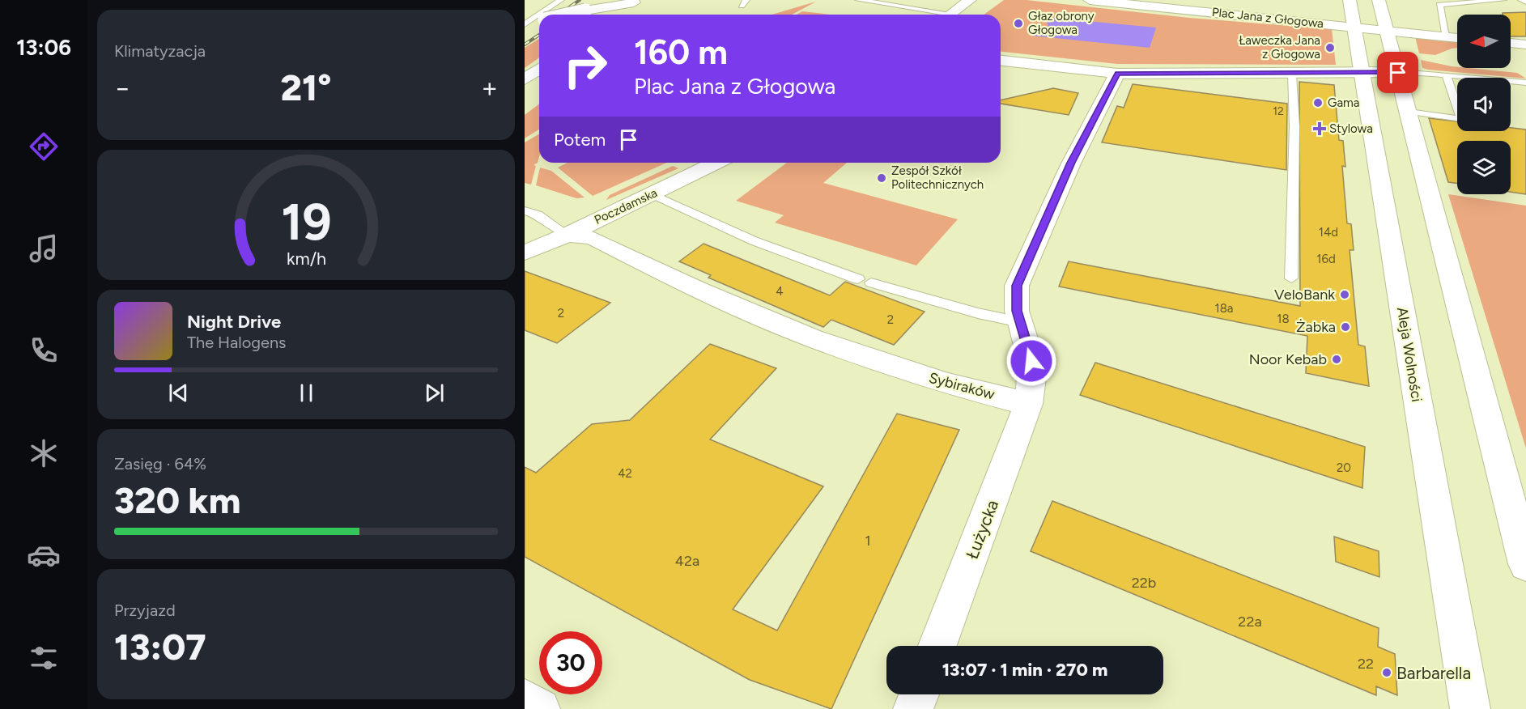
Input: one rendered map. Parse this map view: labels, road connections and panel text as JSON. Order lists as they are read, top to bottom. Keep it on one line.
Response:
{"streets":{"street":["Plac Jana z Głogowa","Poczdamska","Aleja Wolności","Sybiraków","Łużycka"]},"crossings":[["Plac Jana z Głogowa","Aleja Wolności"],["Poczdamska","Sybiraków"],["Sybiraków","Łużycka"]],"places":{"other":["Głaz obrony Głogowa","Ławeczka Jana z Głogowa","Gama","Zespół Szkół Politechnicznych","VeloBank","Żabka","Noor Kebab","Barbarella"],"health":["Stylowa"]},"house_numbers":["12","14d","16d","4","18a","2","18","2","20","42","1","42a","22b","22a","22"],"north":"left","page":{"tabs":"13:06","tile":["Klimatyzacja",["Zasięg · 64%","320 km"],["Przyjazd","13:07"]],"turn":["160 m","Plac Jana z Głogowa"],"heat":["−","21°","+"],"then":"Potem","song":["Night Drive","The Halogens"],"limit":"30","trip":"13:07 · 1 min · 270 m","gauge":["19","km/h"]}}
